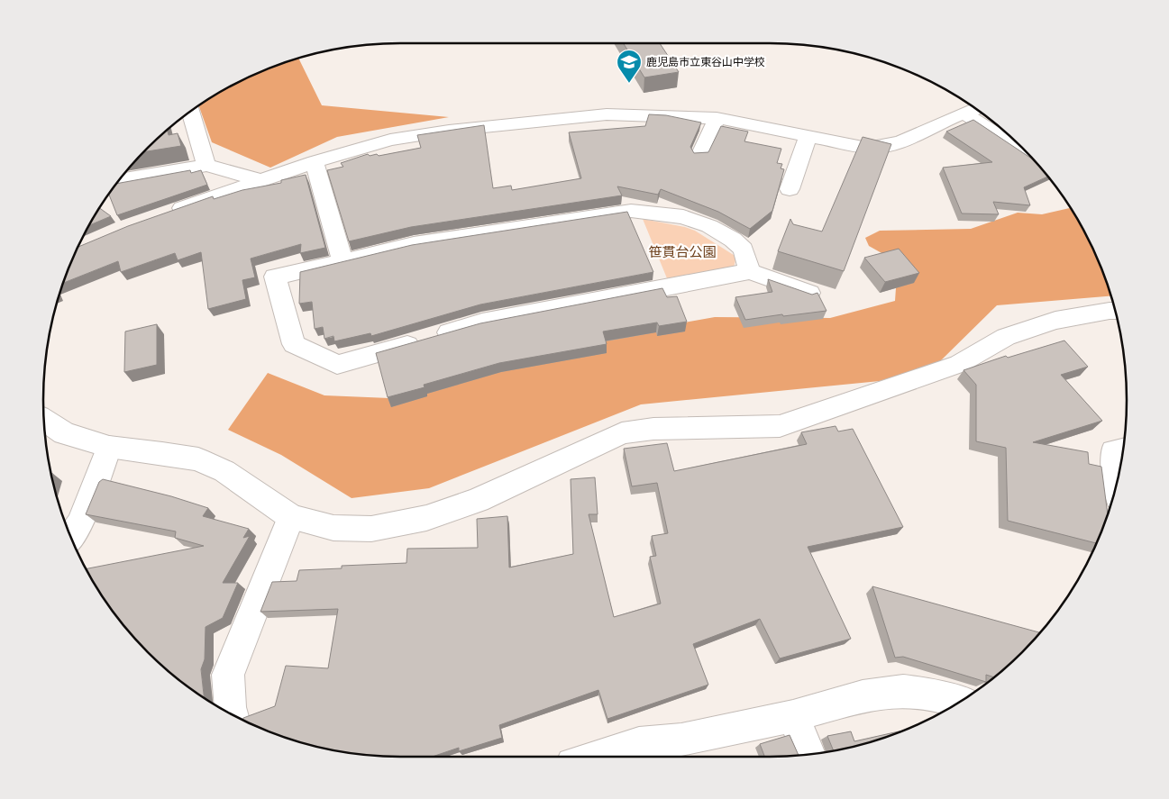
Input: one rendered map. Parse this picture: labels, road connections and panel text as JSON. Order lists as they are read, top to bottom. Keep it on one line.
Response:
{"parks":["笹貫台公園"],"places":{"school or university":["鹿児島市立東谷山中学校"]}}
